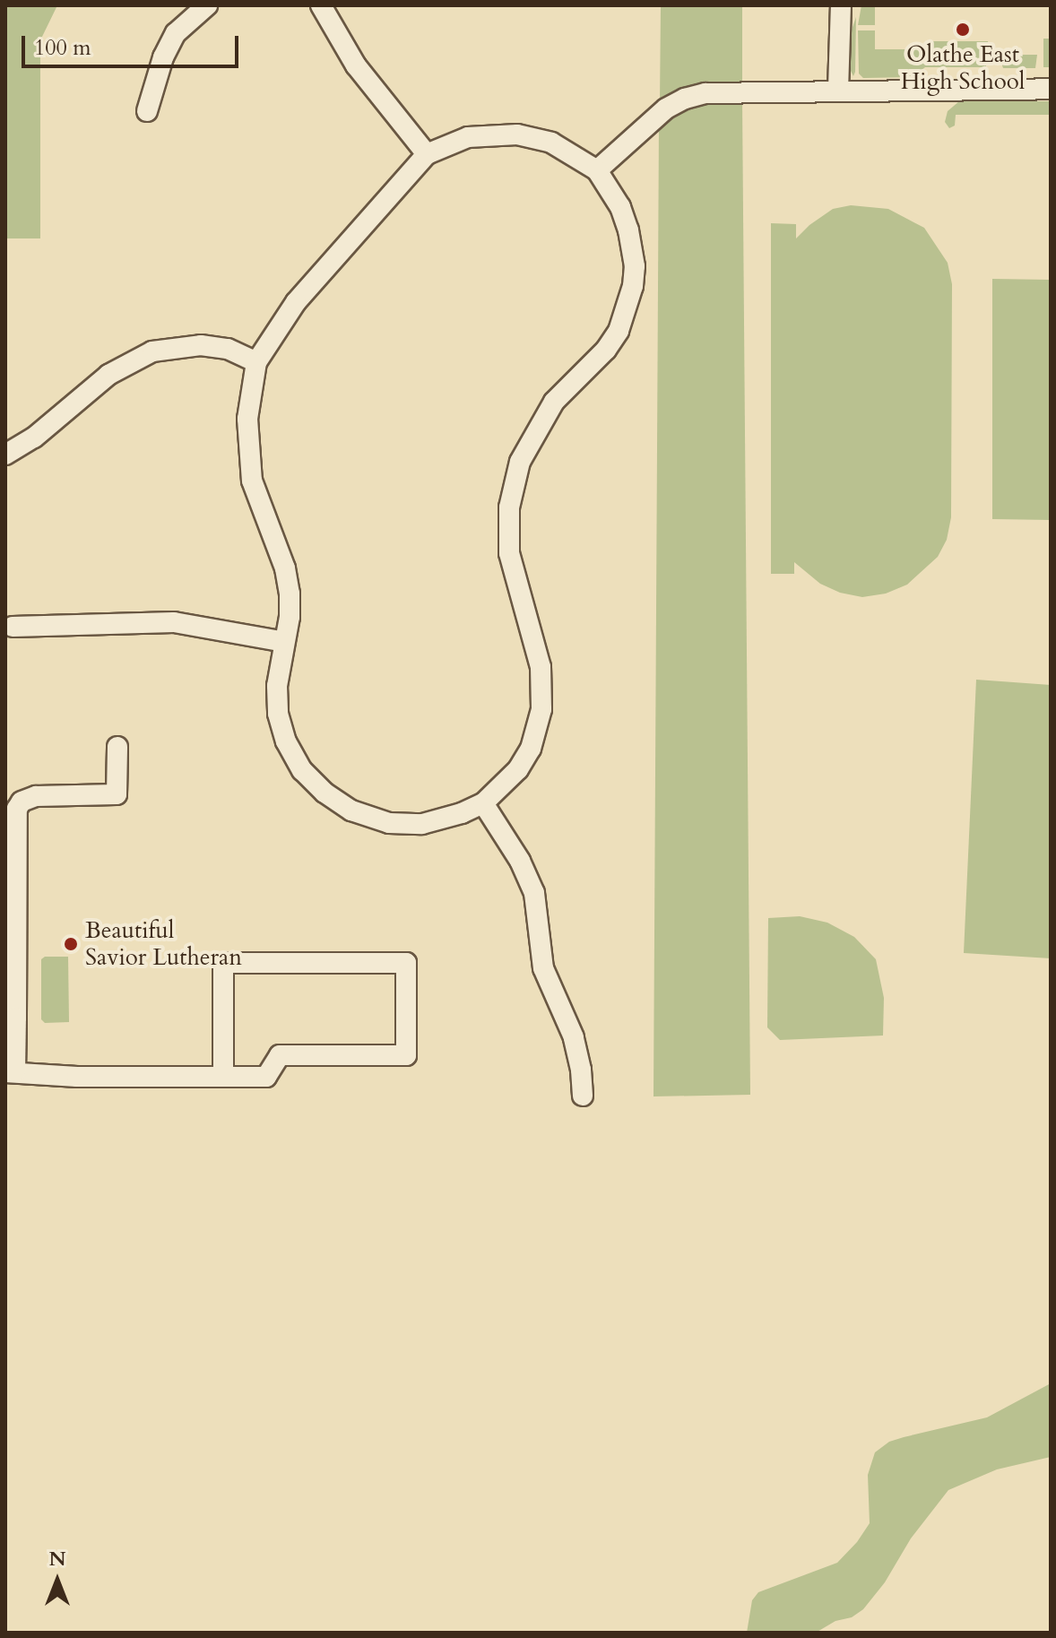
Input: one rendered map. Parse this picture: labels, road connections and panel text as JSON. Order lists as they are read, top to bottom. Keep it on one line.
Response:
{"places":["Olathe East High School","Beautiful Savior Lutheran"],"scale_bar":"100 m","north":"top"}
